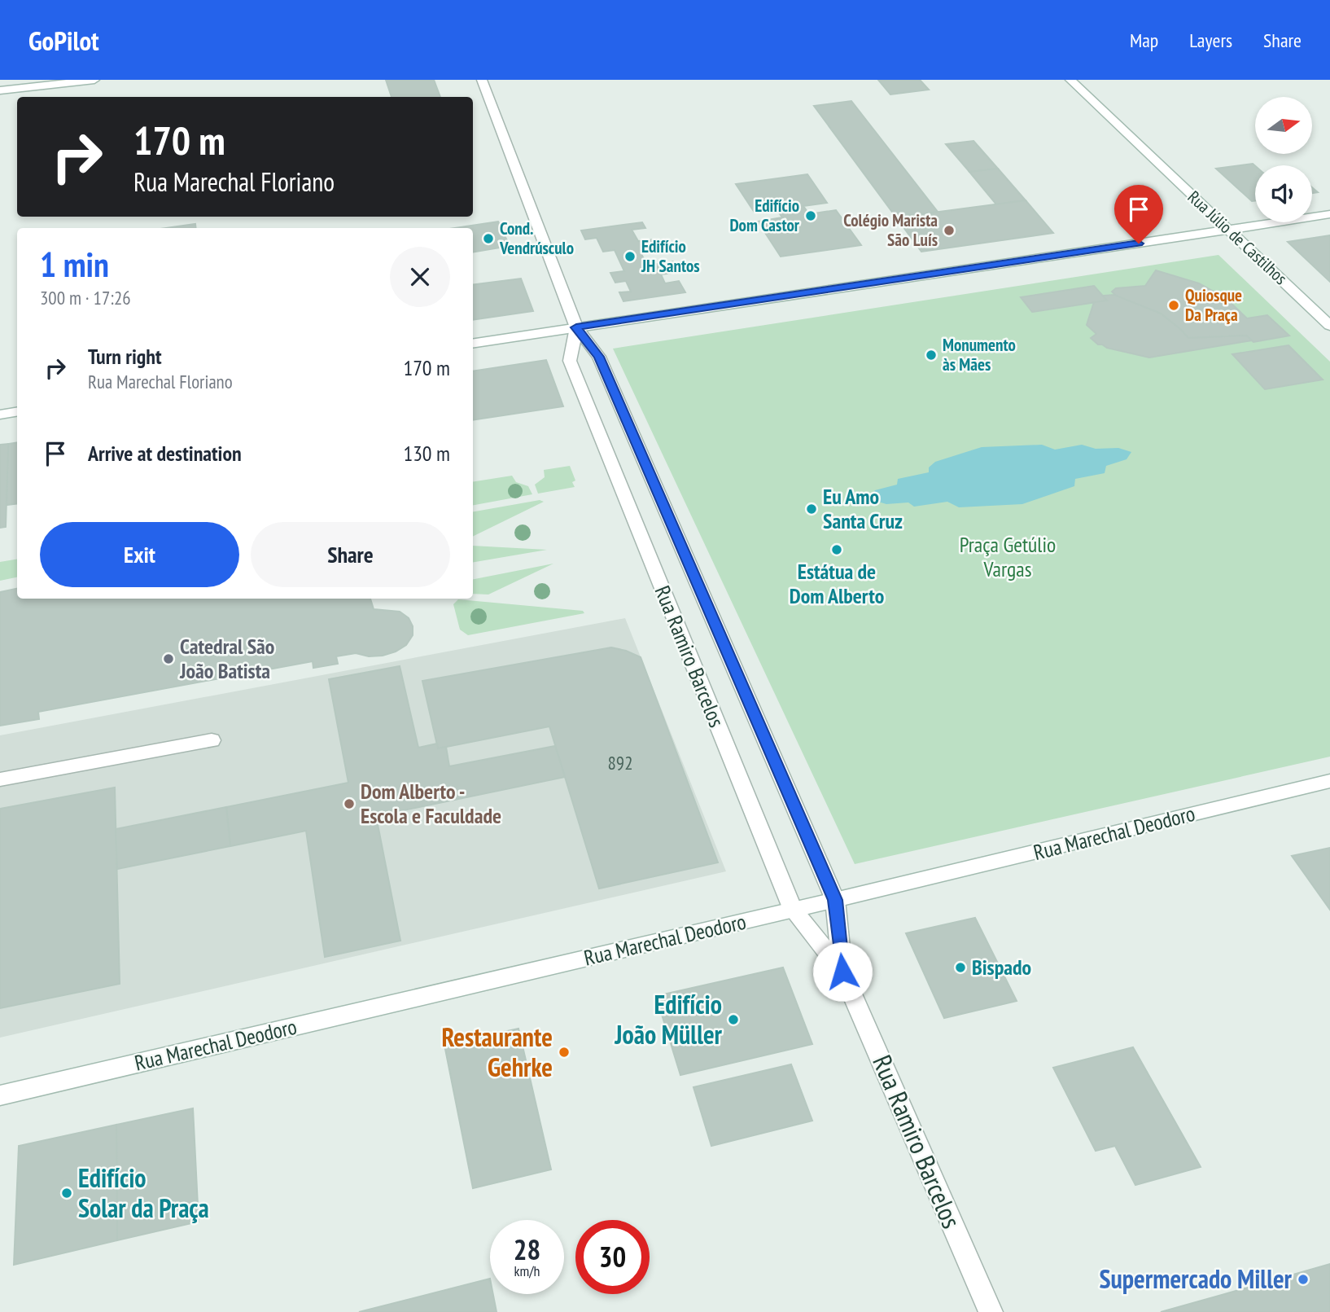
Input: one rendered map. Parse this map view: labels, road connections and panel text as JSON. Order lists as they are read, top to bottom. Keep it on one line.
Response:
{"streets":{"street":["Rua Júlio de Castilhos","Rua Ramiro Barcelos","Rua Marechal Deodoro"]},"crossings":[["Rua Ramiro Barcelos","Rua Marechal Deodoro"]],"parks":["Praça Getúlio Vargas"],"places":["Edifício Dom Castor","Colégio Marista São Luís","Cond. Vendrúsculo","Edifício JH Santos","Quiosque Da Praça","Monumento às Mães","Eu Amo Santa Cruz","Estátua de Dom Alberto","Catedral São João Batista","Dom Alberto - Escola e Faculdade","Bispado","Edifício João Müller","Restaurante Gehrke","Edifício Solar da Praça","Supermercado Miller"],"house_numbers":["892"],"north":"right","page":{"header":"GoPilot","nav":["Map","Layers","Share"],"turn":["170 m","Rua Marechal Floriano"],"heading":["1 min","300 m · 17:26"],"list":[{"name":"Turn right","note":"Rua Marechal Floriano","value":"170 m"},{"name":"Arrive at destination","value":"130 m"}],"buttons":["Exit","Share"],"speed":"28 km/h","limit":"30"}}
